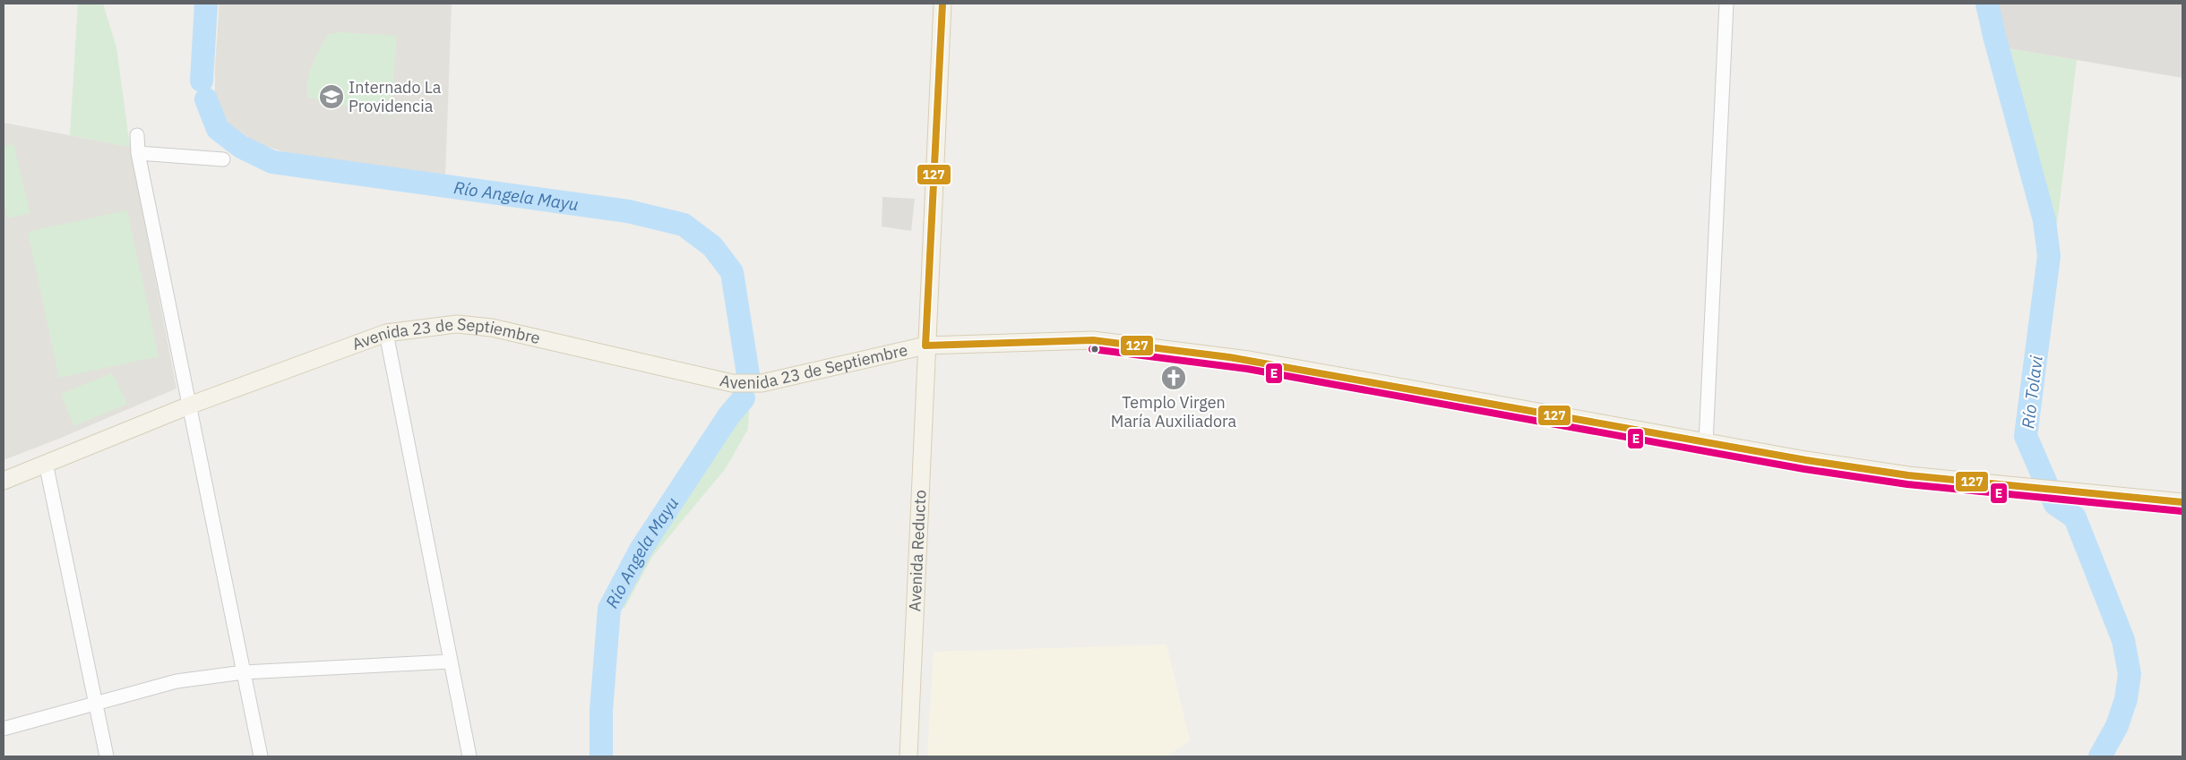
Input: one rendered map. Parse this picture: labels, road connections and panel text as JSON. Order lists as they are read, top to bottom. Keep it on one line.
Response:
{"streets":{"main road":["Avenida 23 de Septiembre","Avenida Reducto"]},"crossings":[["Avenida 23 de Septiembre","Avenida Reducto"]],"water":["Río Angela Mayu","Río Tolavi"],"places":{"school or university":["Internado La Providencia"],"church":["Templo Virgen María Auxiliadora"]},"lines":["transit line 127","transit line E"]}
